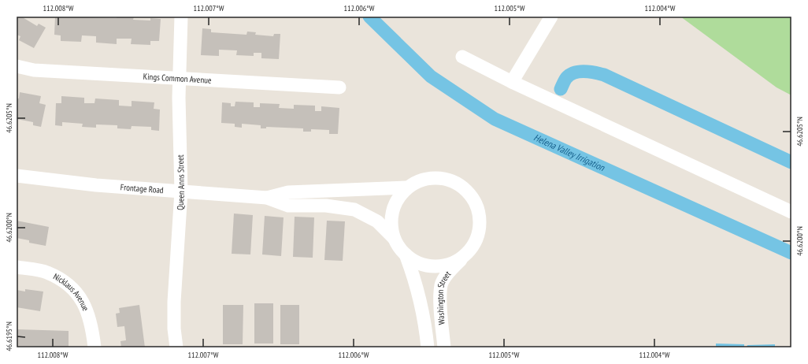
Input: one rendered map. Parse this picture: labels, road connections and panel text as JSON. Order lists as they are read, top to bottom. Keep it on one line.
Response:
{"streets":{"street":["Kings Common Avenue","Queen Anns Street","Frontage Road","Nicklaus Avenue","Washington Street"]},"crossings":[["Kings Common Avenue","Queen Anns Street"],["Queen Anns Street","Frontage Road"],["Frontage Road","Washington Street"]],"water":["Helena Valley Irrigation"],"coordinates":["112.008°W","112.007°W","112.006°W","112.005°W","112.004°W","46.6205°N","46.6200°N","46.6195°N"]}
